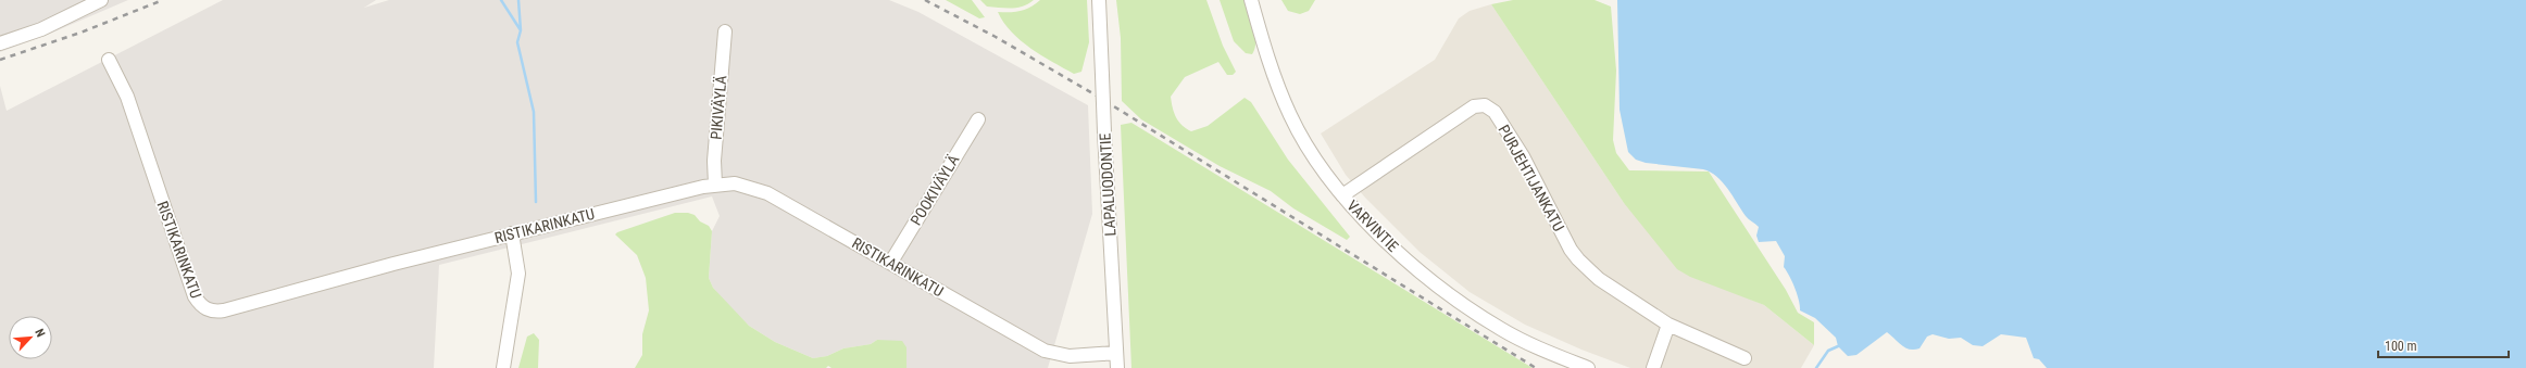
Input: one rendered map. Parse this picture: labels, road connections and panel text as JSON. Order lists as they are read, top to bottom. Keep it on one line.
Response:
{"streets":{"street":["PIKIVÄYLÄ","PURJEHTIJANKATU","LAPALUODONTIE","POOKIVÄYLÄ","RISTIKARINKATU","VARVINTIE"]},"crossings":[["PIKIVÄYLÄ","RISTIKARINKATU"],["PURJEHTIJANKATU","VARVINTIE"],["LAPALUODONTIE","RISTIKARINKATU"],["POOKIVÄYLÄ","RISTIKARINKATU"]],"scale_bar":"100 m","north":"top right"}
